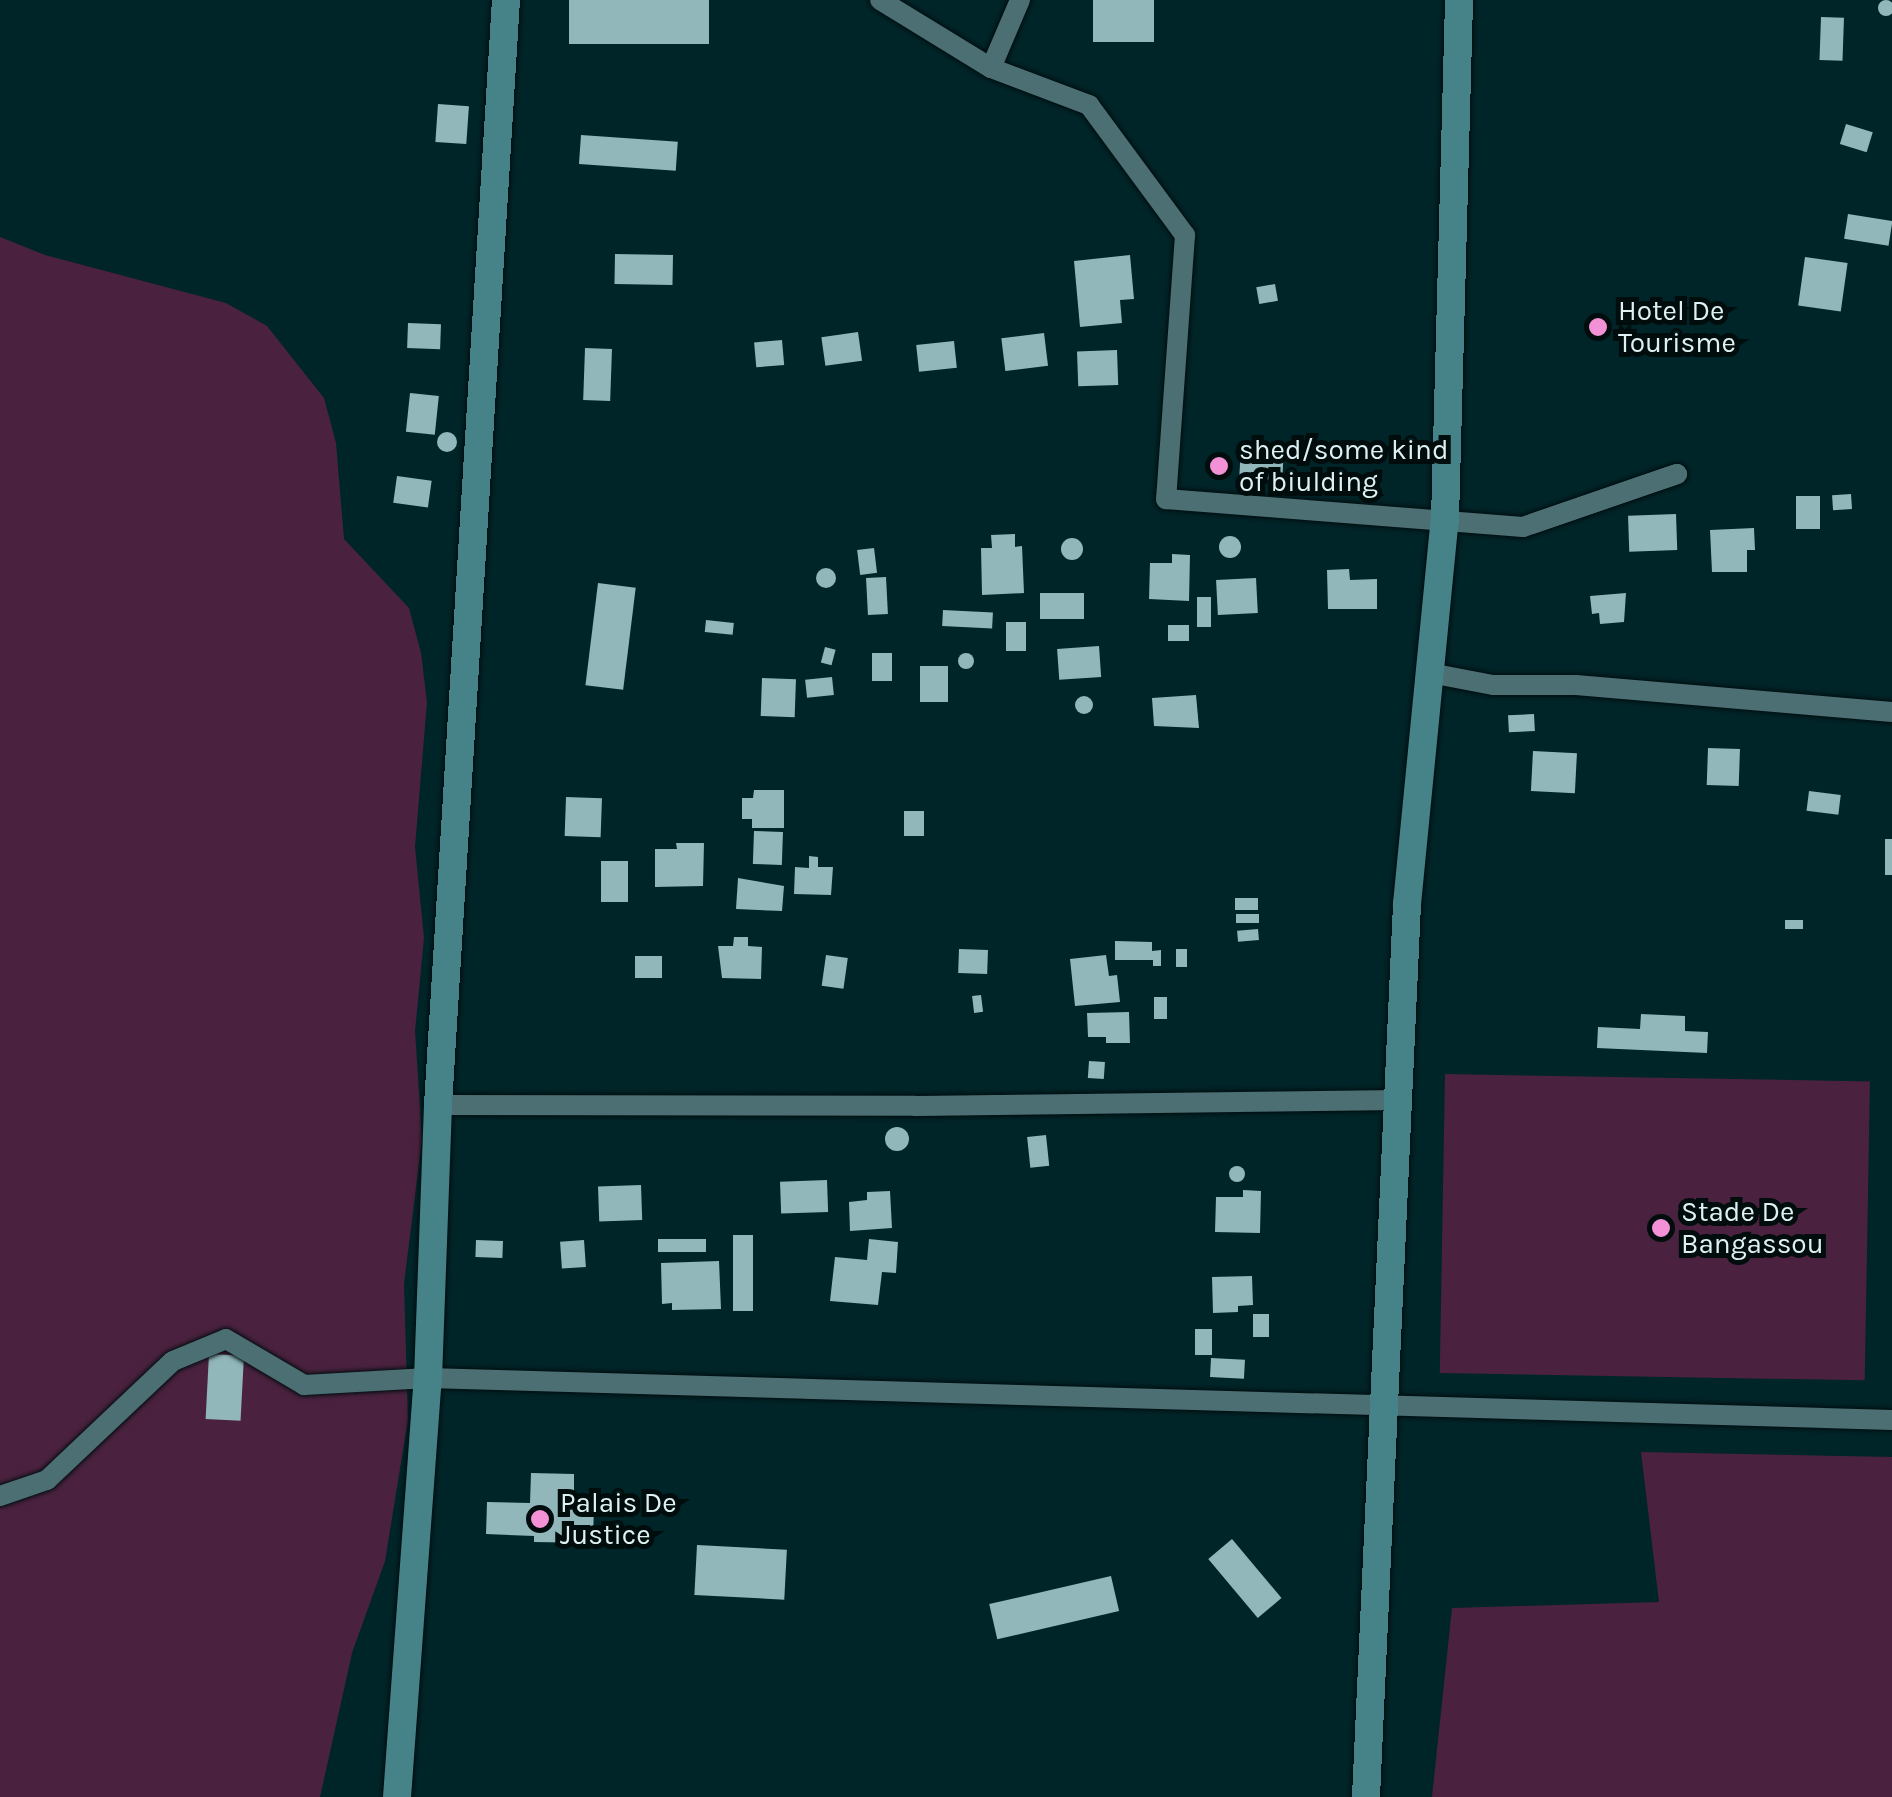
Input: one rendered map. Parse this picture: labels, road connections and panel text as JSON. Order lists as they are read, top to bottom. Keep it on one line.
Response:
{"places":["Hotel De Tourisme","shed/some kind of biulding","Stade De Bangassou","Palais De Justice"]}
